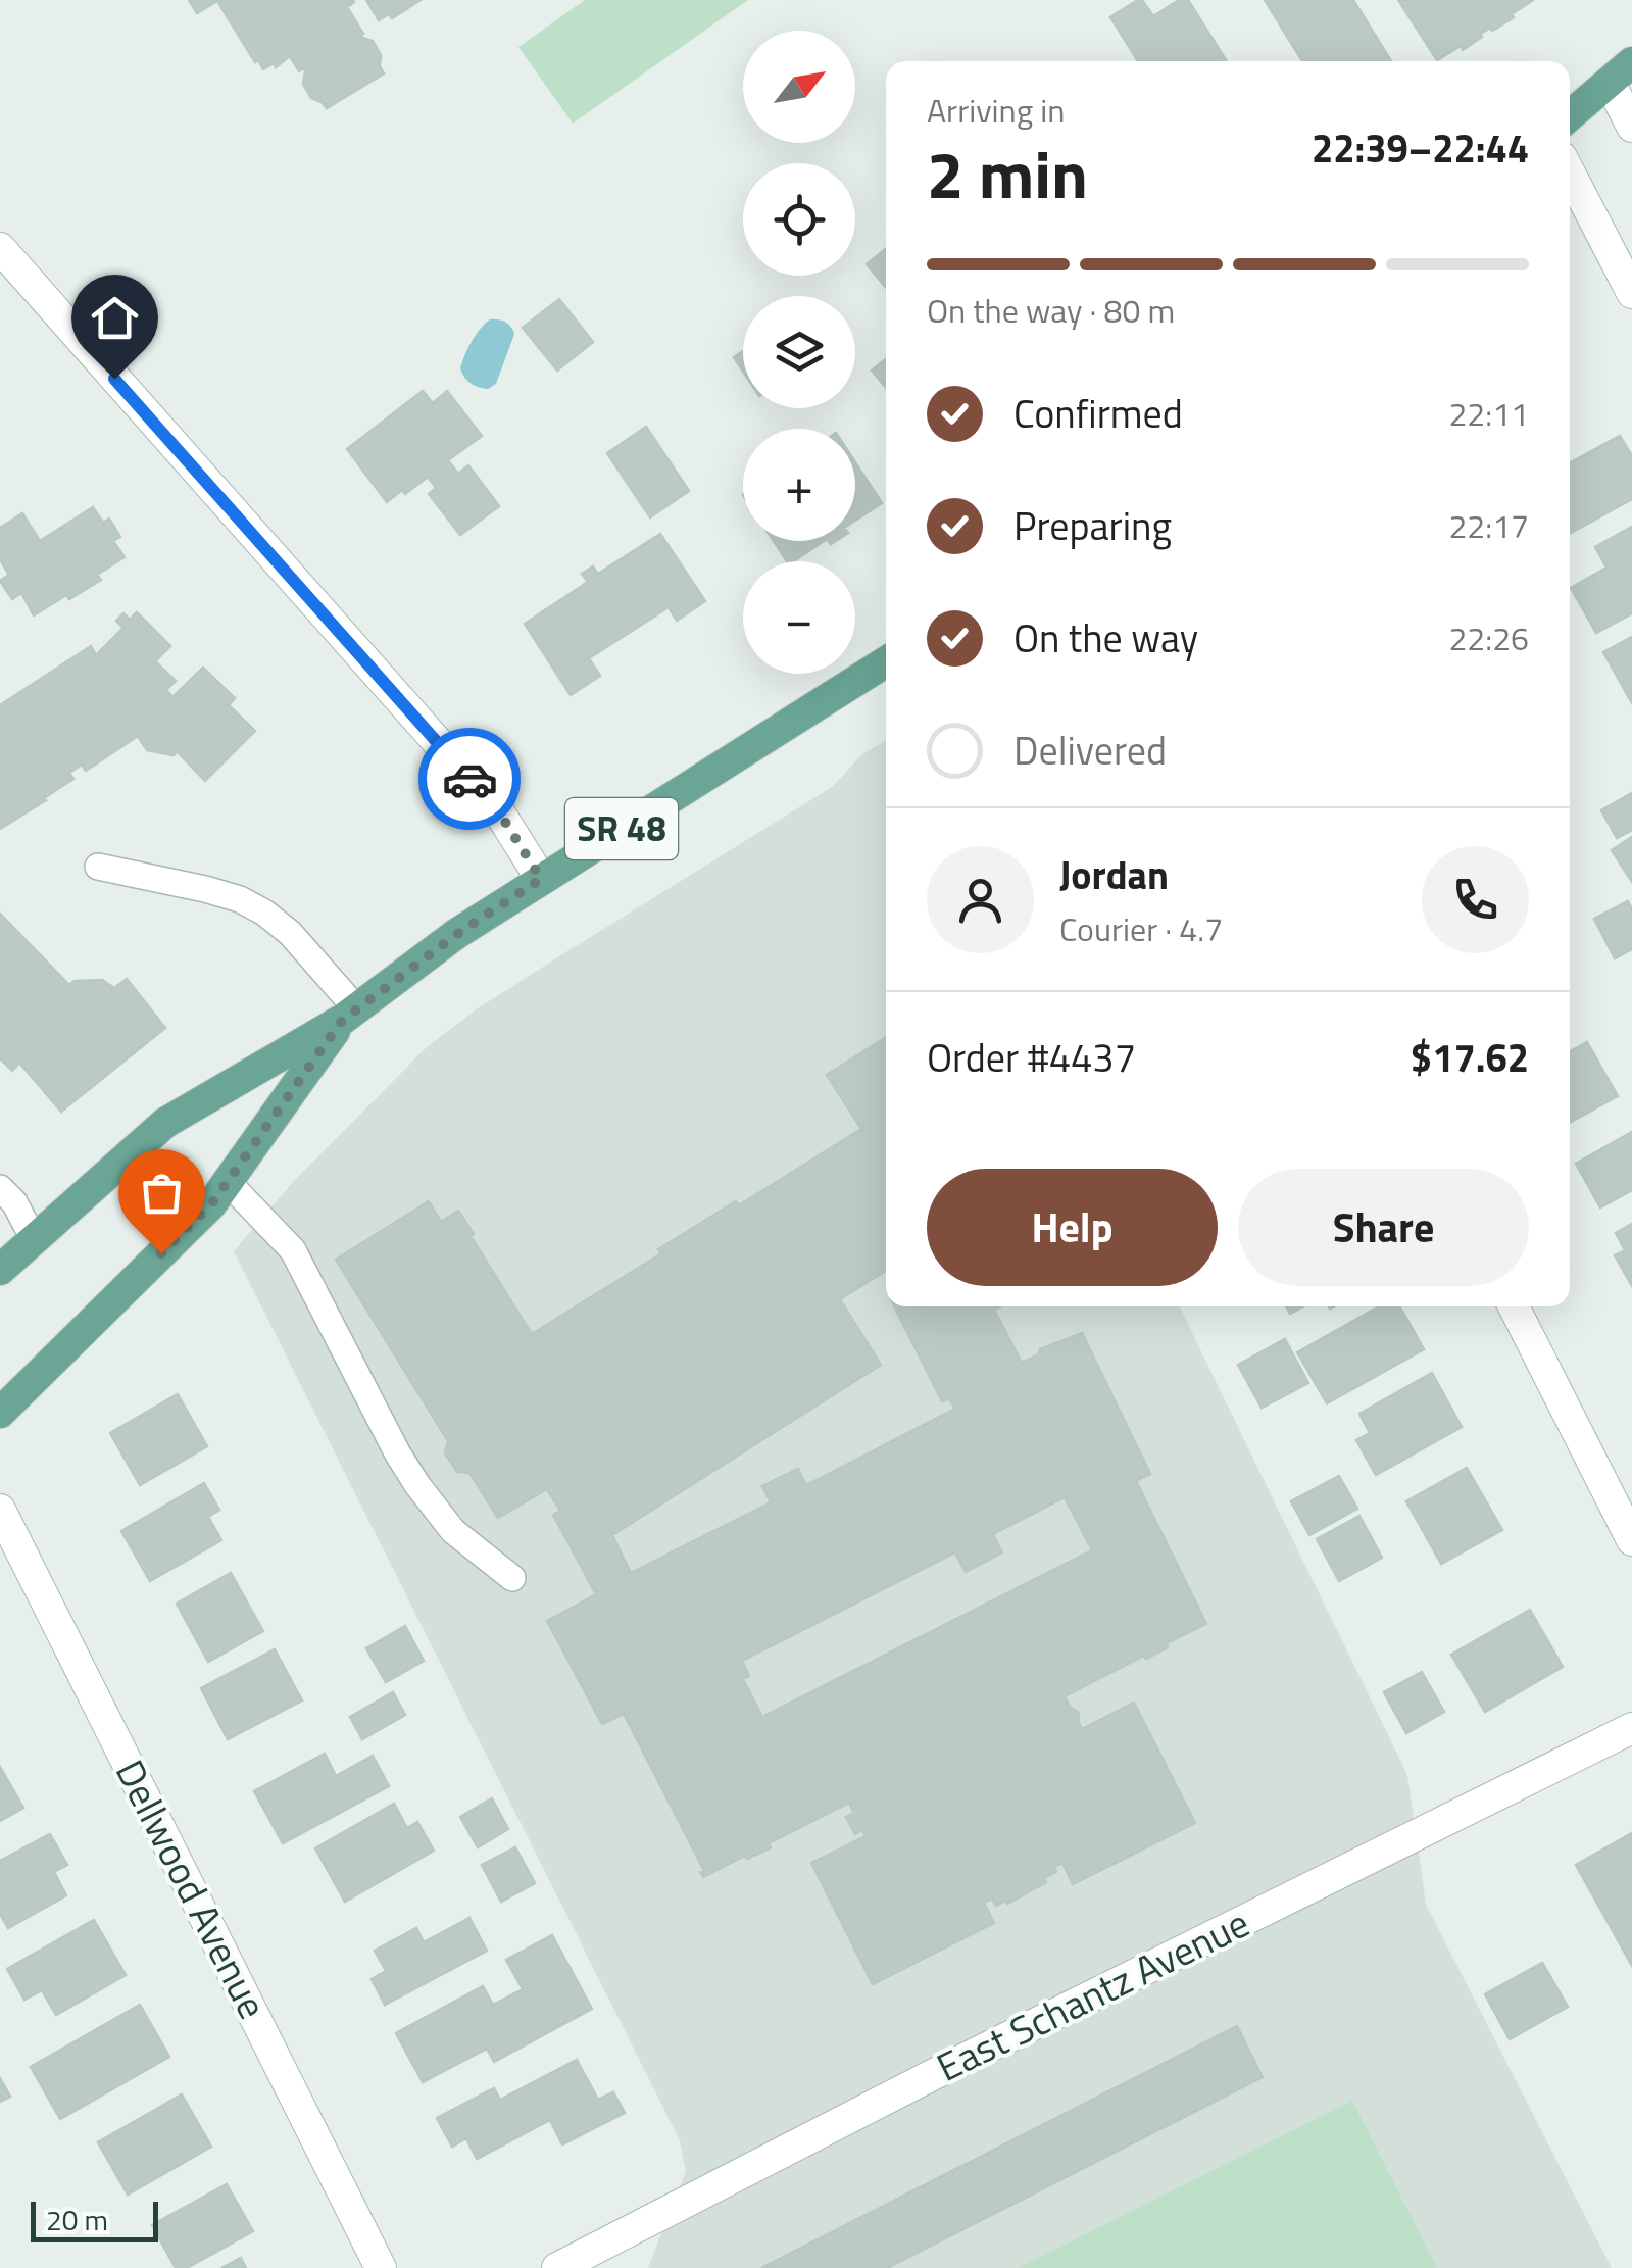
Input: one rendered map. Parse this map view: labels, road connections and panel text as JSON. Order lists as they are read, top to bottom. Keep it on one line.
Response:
{"streets":{"main road":["SR 48"],"street":["Dellwood Avenue","East Schantz Avenue"]},"scale_bar":"20 m","north":"top right","page":{"map_buttons":["+","−"],"heading":["2 min","Arriving in","22:39–22:44"],"panel":["Jordan","Courier · 4.7","Order #4437","$17.62"],"bar":"On the way · 80 m","list":[["Confirmed","22:11"],["Preparing","22:17"],["On the way","22:26"],"Delivered"],"buttons":["Help","Share"],"scale":"20 m"}}
